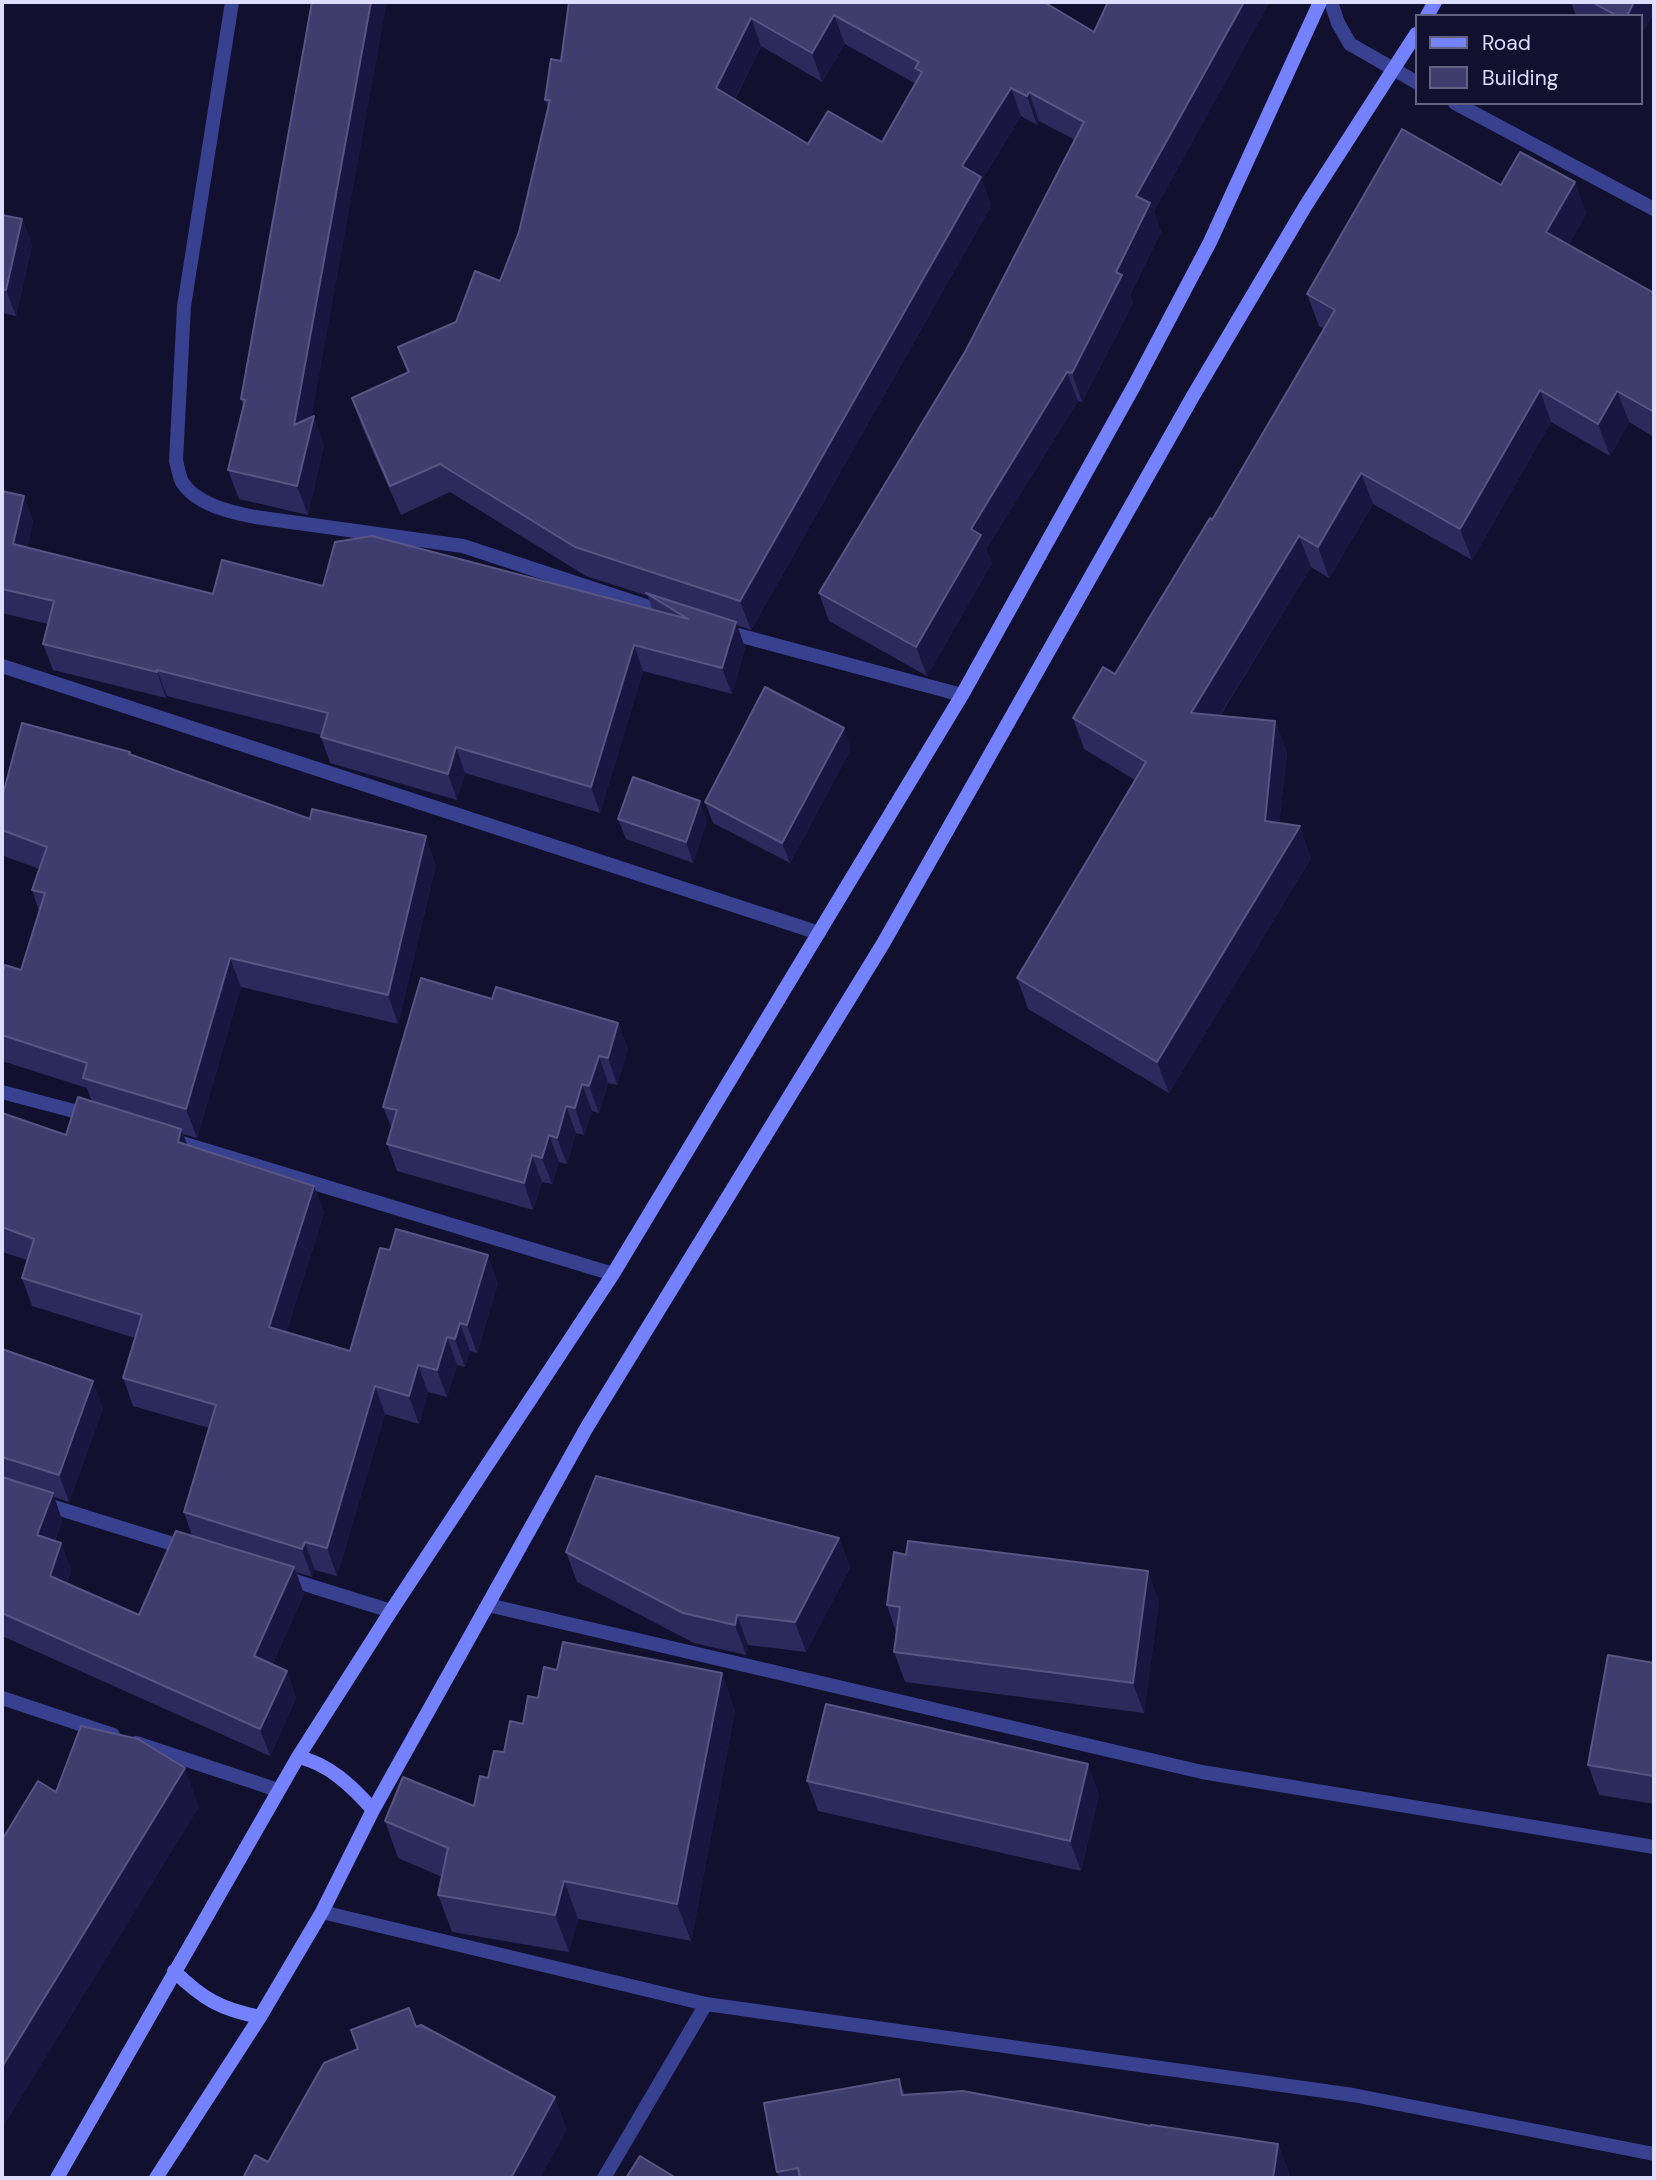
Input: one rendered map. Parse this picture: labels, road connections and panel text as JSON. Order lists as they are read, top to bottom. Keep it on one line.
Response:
{"legend":["Road","Building"]}
